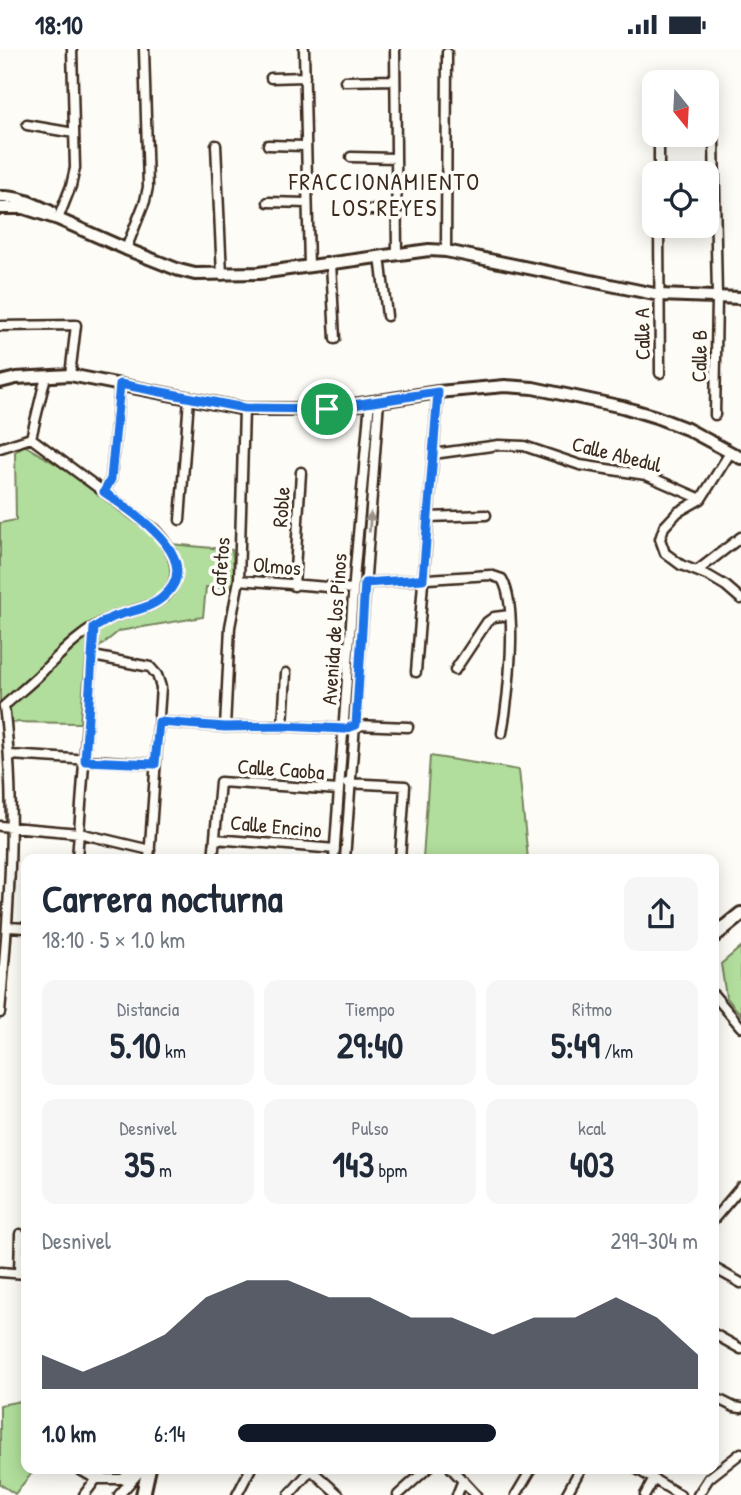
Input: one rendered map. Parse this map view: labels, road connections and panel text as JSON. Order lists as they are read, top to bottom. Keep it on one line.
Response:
{"streets":{"street":["Calle A","Calle B","Calle Abedul","Roble","Olmos","Cafetos","Avenida de los Pinos","Calle Caoba","Calle Encino"]},"crossings":[["Roble","Olmos"],["Olmos","Cafetos"],["Olmos","Avenida de los Pinos"],["Avenida de los Pinos","Calle Caoba"],["Avenida de los Pinos","Calle Encino"],["Calle Caoba","Calle Encino"]],"districts":["FRACCIONAMIENTO LOS REYES"],"north":"bottom","page":{"status":"18:10","heading":["Carrera nocturna","18:10 · 5 × 1.0 km"],"stats":[["Distancia","5.10 km"],["Tiempo","29:40"],["Ritmo","5:49 /km"],["Desnivel","35 m"],["Pulso","143 bpm"],["kcal","403"]],"chart":["Desnivel","299–304 m"],"list":[{"name":"1.0 km","note":"6:14"}]}}
